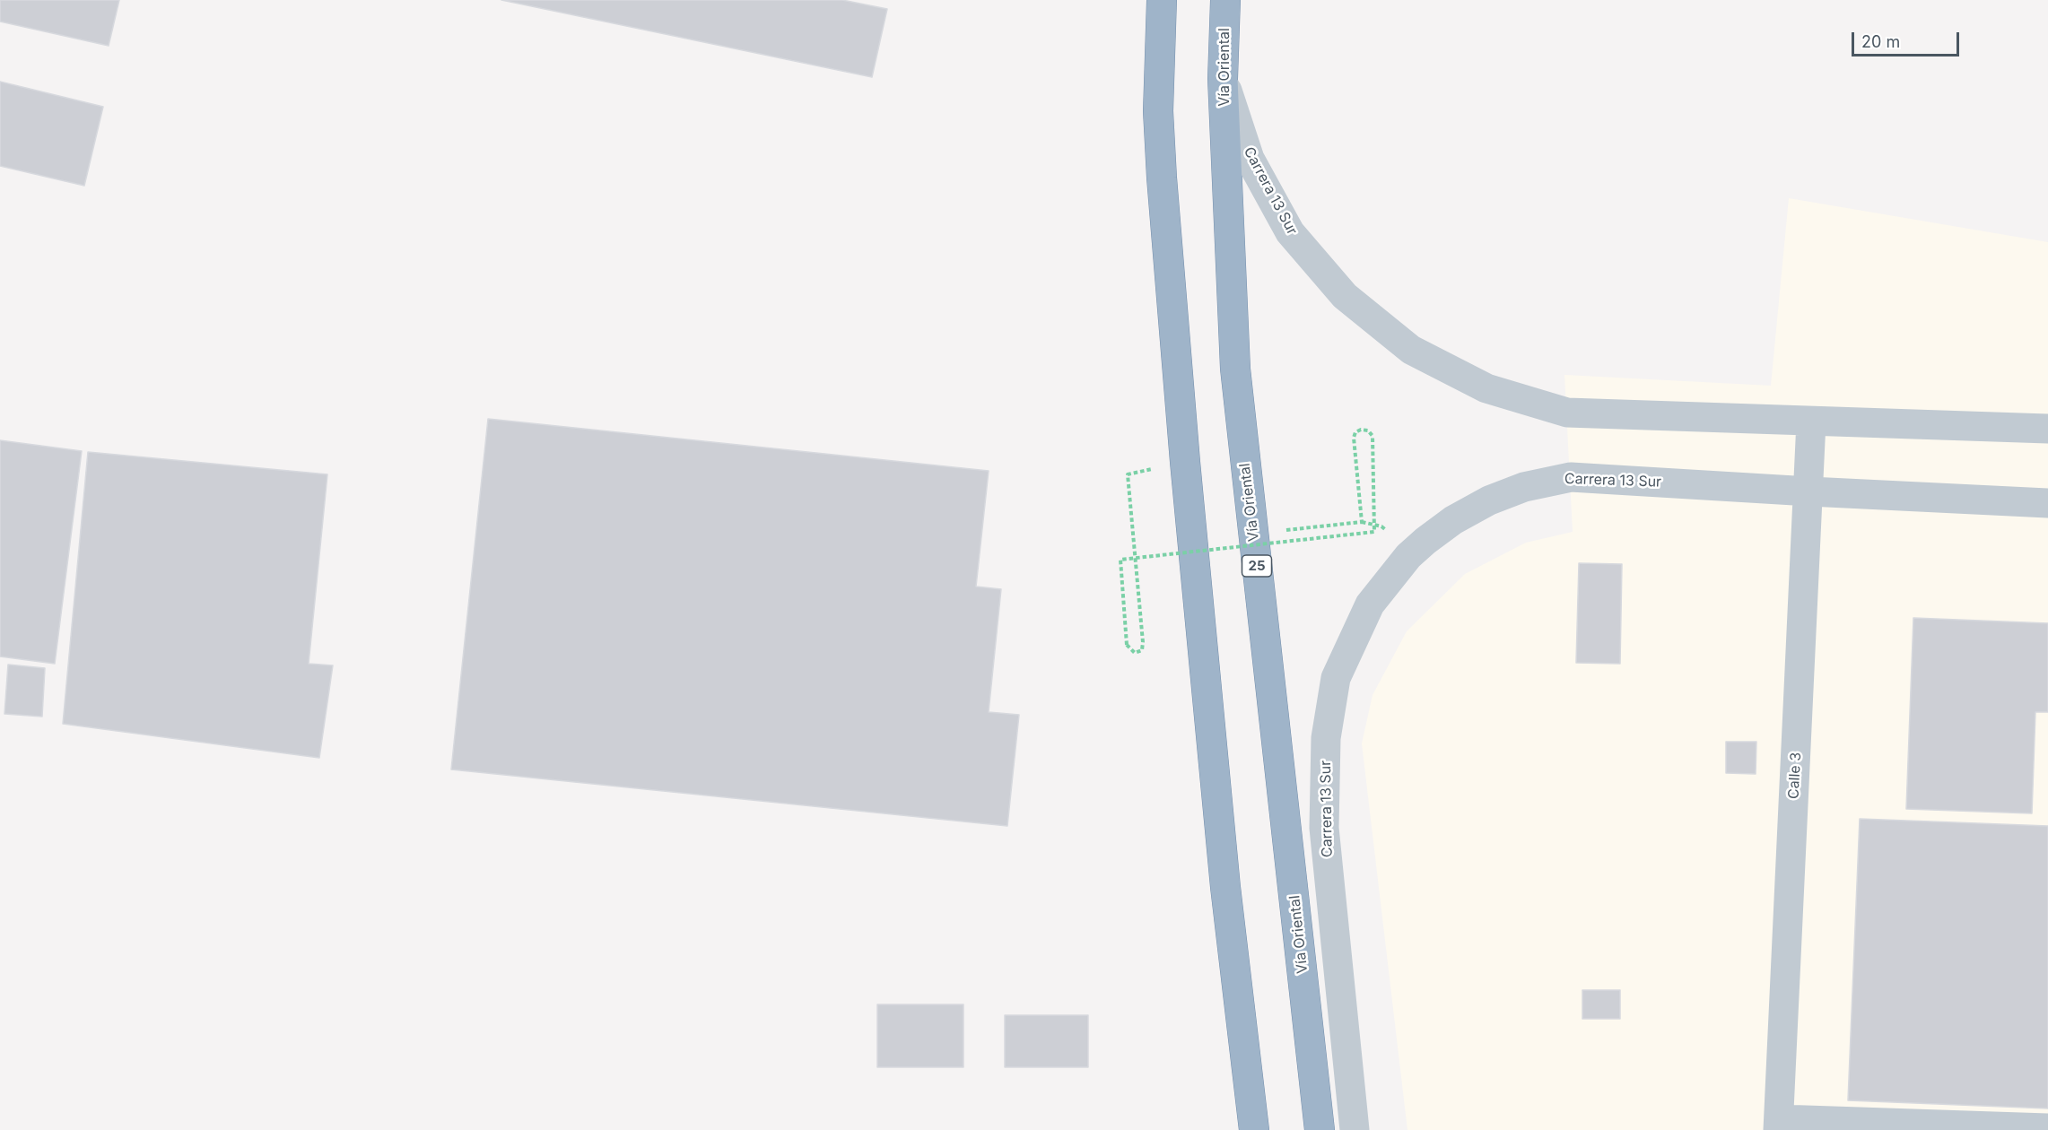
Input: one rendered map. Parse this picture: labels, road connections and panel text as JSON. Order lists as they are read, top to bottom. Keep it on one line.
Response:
{"streets":{"highway":["Vía Oriental","25"],"street":["Carrera 13 Sur","Calle 3"]},"crossings":[["Vía Oriental","Carrera 13 Sur"],["Carrera 13 Sur","Calle 3"]],"scale_bar":"20 m"}
